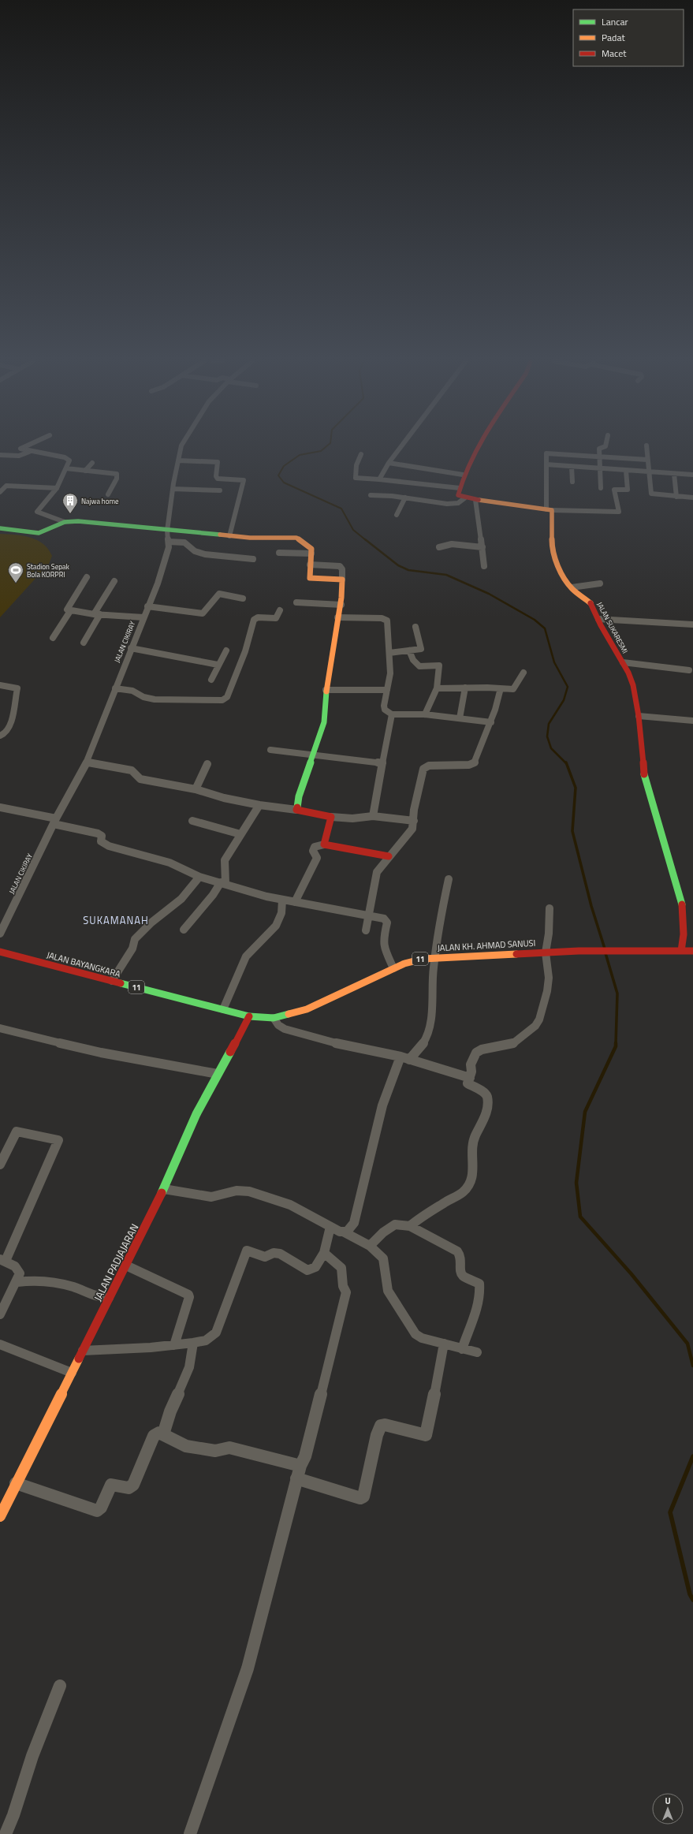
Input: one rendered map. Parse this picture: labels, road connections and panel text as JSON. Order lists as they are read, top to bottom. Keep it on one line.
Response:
{"streets":{"main road":["JALAN SUKARESMI","JALAN KH. AHMAD SANUSI","11","JALAN BAYANGKARA","JALAN PADJAJARAN"],"street":["JALAN CIKIRAY"]},"crossings":[["JALAN SUKARESMI","JALAN KH. AHMAD SANUSI"],["JALAN KH. AHMAD SANUSI","JALAN BAYANGKARA"],["JALAN BAYANGKARA","JALAN PADJAJARAN"]],"districts":["SUKAMANAH"],"places":{"building":["Najwa home"],"sports":["Stadion Sepak Bola KORPRI"]},"legend":["Lancar","Padat","Macet"],"north":"top"}
